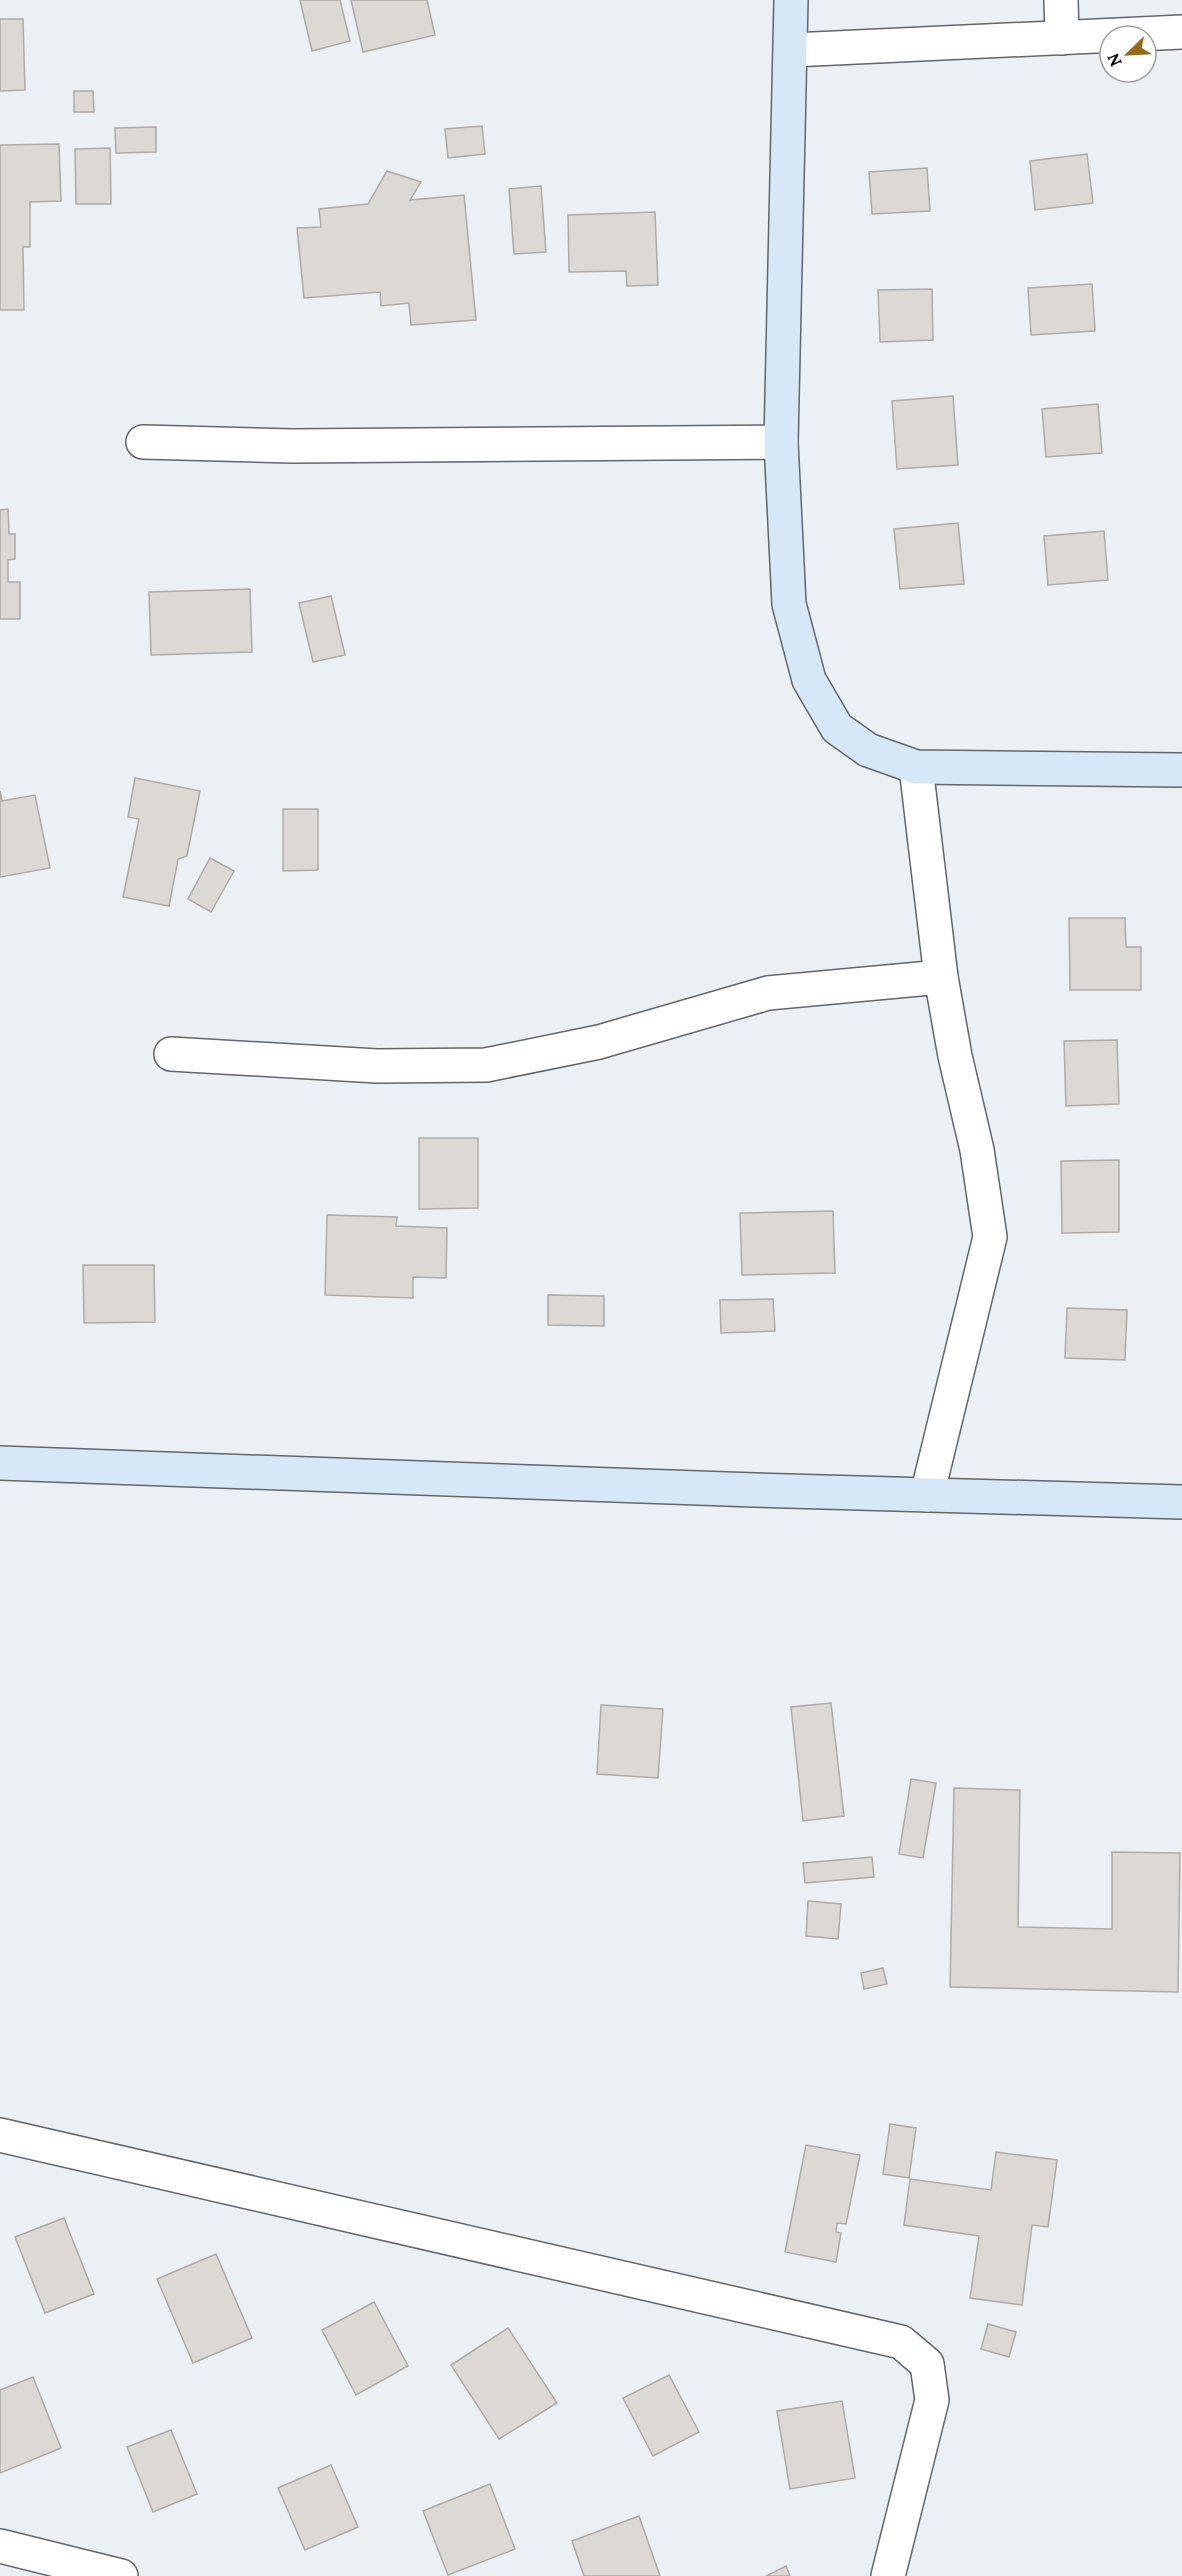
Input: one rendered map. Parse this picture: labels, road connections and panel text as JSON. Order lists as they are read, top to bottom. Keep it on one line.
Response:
{"north":"bottom left"}
